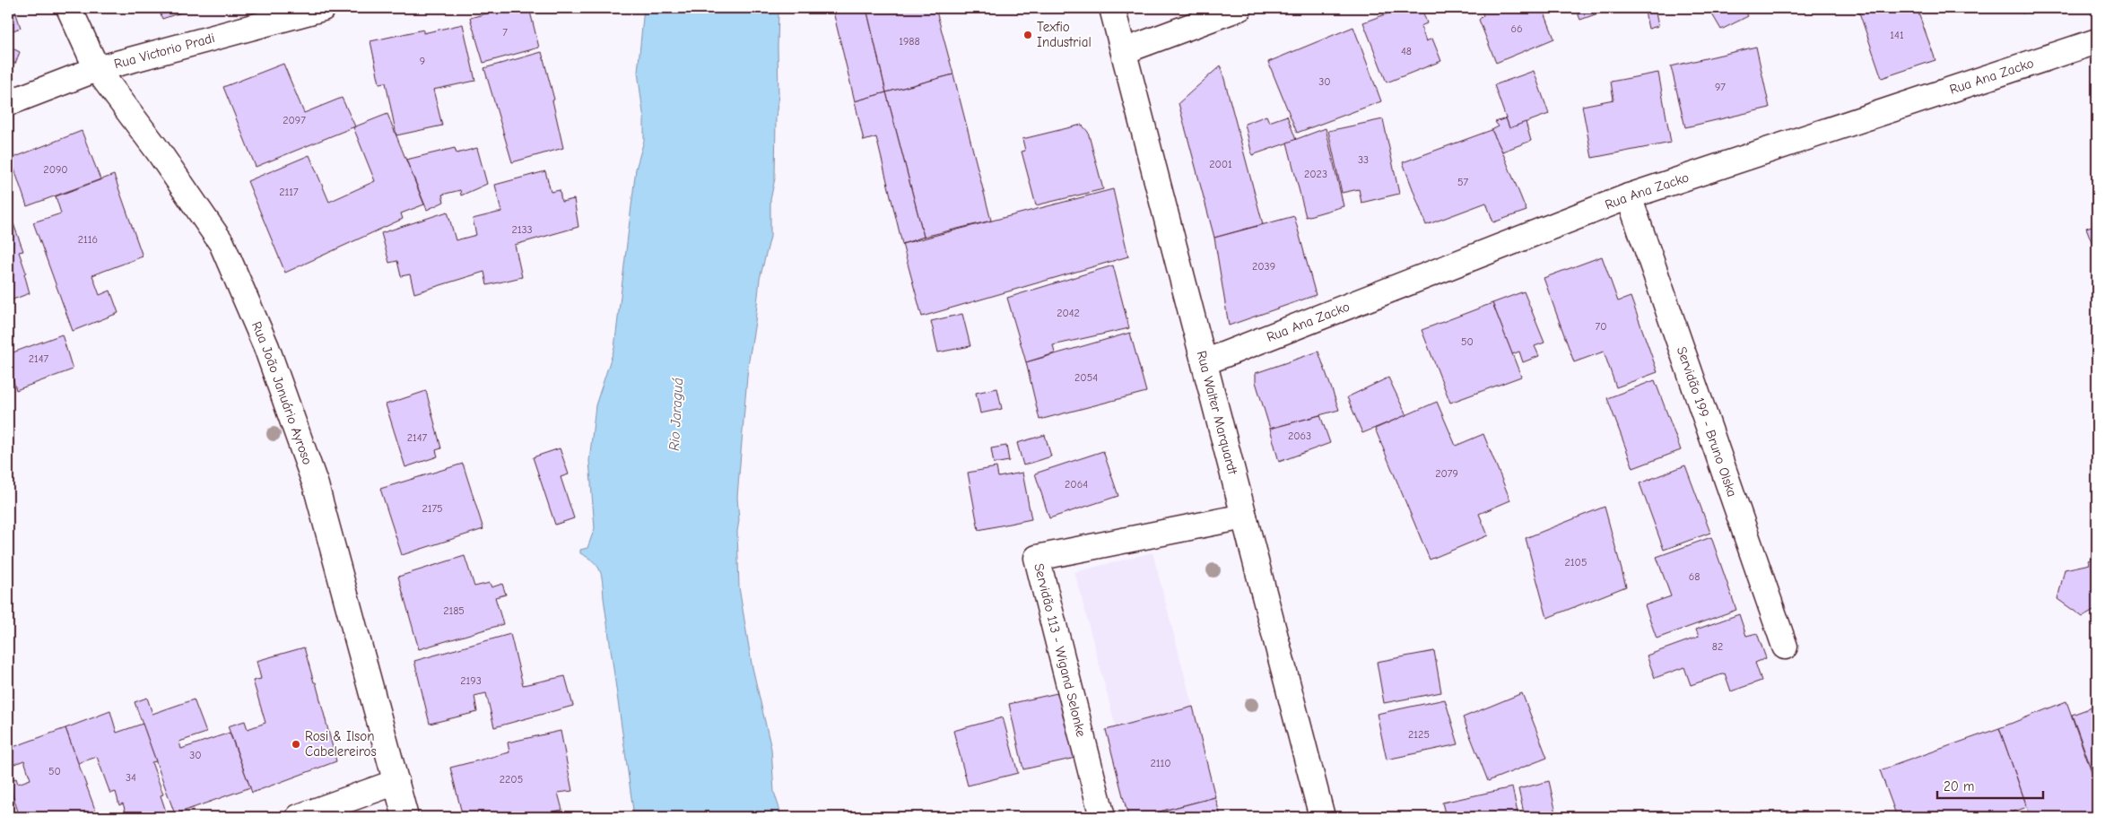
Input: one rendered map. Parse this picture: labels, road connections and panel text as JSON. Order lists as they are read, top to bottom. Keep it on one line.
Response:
{"streets":{"street":["Rua Victorio Pradi","Rua Ana Zacko","Rua João Januário Ayroso","Rua Walter Marquardt","Servidão 199 - Bruno Olska","Servidão 113 - Wigand Selonke"]},"crossings":[["Rua Victorio Pradi","Rua João Januário Ayroso"],["Rua Ana Zacko","Rua Walter Marquardt"],["Rua Ana Zacko","Servidão 199 - Bruno Olska"],["Rua Walter Marquardt","Servidão 113 - Wigand Selonke"]],"water":["Rio Jaraguá"],"places":["Texfio Industrial","Rosi & Ilson Cabelereiros"],"house_numbers":["66","7","141","1988","48","9","30","97","2097","33","2001","2090","2023","57","2117","2133","2116","2039","2042","70","50","2147","2054","2063","2147","2079","2064","2175","2105","68","2185","82","2193","2125","30","2110","50","34","2205"],"scale_bar":"20 m"}
